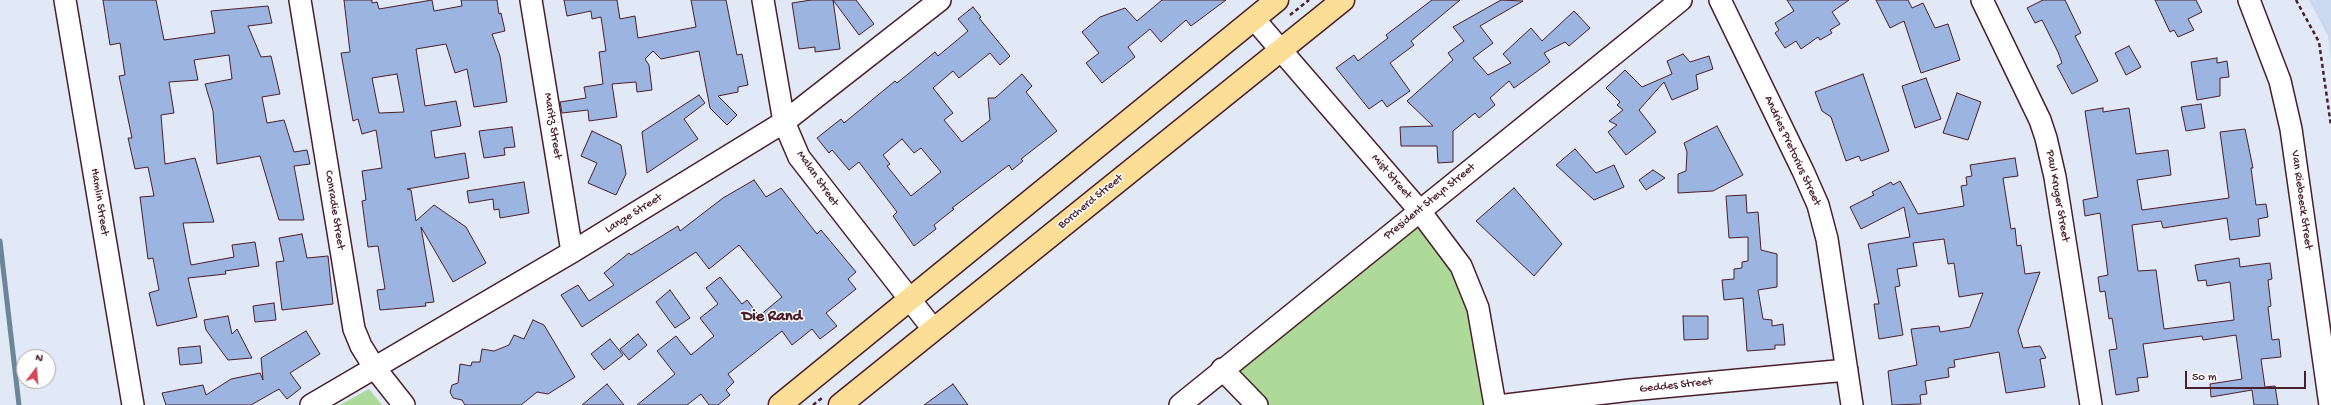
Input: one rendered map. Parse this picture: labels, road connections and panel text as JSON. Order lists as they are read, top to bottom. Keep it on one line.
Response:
{"streets":{"highway":["Borcherd Street"],"street":["Maritz Street","Andries Pretorius Street","Mist Street","Malan Street","Paul Kruger Street","Van Riebeeck Street","Hamlin Street","President Steyn Street","Conradie Street","Lange Street","Geddes Street"]},"crossings":[["Maritz Street","Lange Street"],["Andries Pretorius Street","Geddes Street"],["Mist Street","Borcherd Street"],["Mist Street","President Steyn Street"],["Malan Street","Borcherd Street"],["Malan Street","Lange Street"],["Conradie Street","Lange Street"]],"districts":["Die Rand"],"scale_bar":"50 m","north":"top"}
